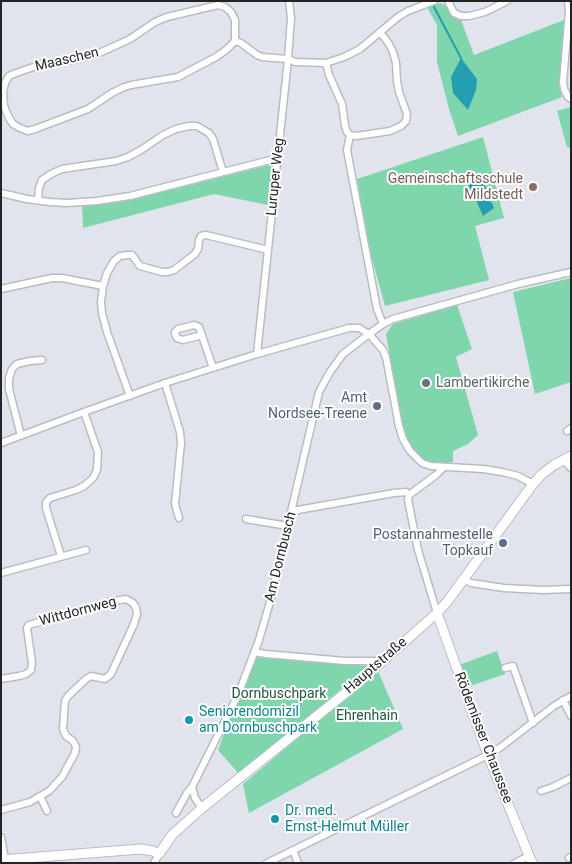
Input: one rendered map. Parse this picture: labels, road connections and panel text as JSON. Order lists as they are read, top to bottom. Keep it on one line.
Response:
{"streets":{"street":["Maaschen","Luruper Weg","Am Dornbusch","Wittdornweg","Hauptstraße","Rödemisser Chaussee"]},"crossings":[["Hauptstraße","Rödemisser Chaussee"]],"parks":["Dornbuschpark","Ehrenhain"],"places":["Gemeinschaftsschule Mildstedt","Lambertikirche","Amt Nordsee-Treene","Postannahmestelle Topkauf","Seniorendomizil am Dornbuschpark","Dr. med. Ernst-Helmut Müller"]}
